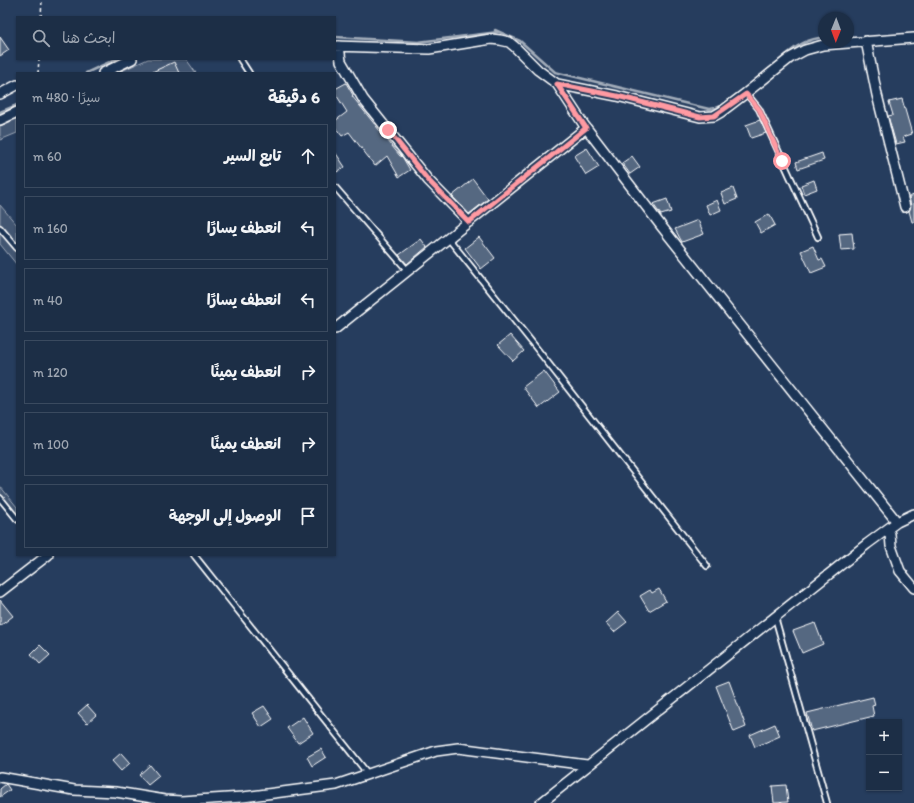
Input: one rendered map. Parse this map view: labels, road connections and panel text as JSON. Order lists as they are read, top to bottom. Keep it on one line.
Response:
{"north":"bottom","page":{"search":"ابحث هنا","heading":["6 دقيقة","سيرًا · 480 m"],"list":[["تابع السير","60 m"],["انعطف يسارًا","160 m"],["انعطف يسارًا","40 m"],["انعطف يمينًا","120 m"],["انعطف يمينًا","100 m"],"الوصول إلى الوجهة"],"map_buttons":["+","−"]}}
